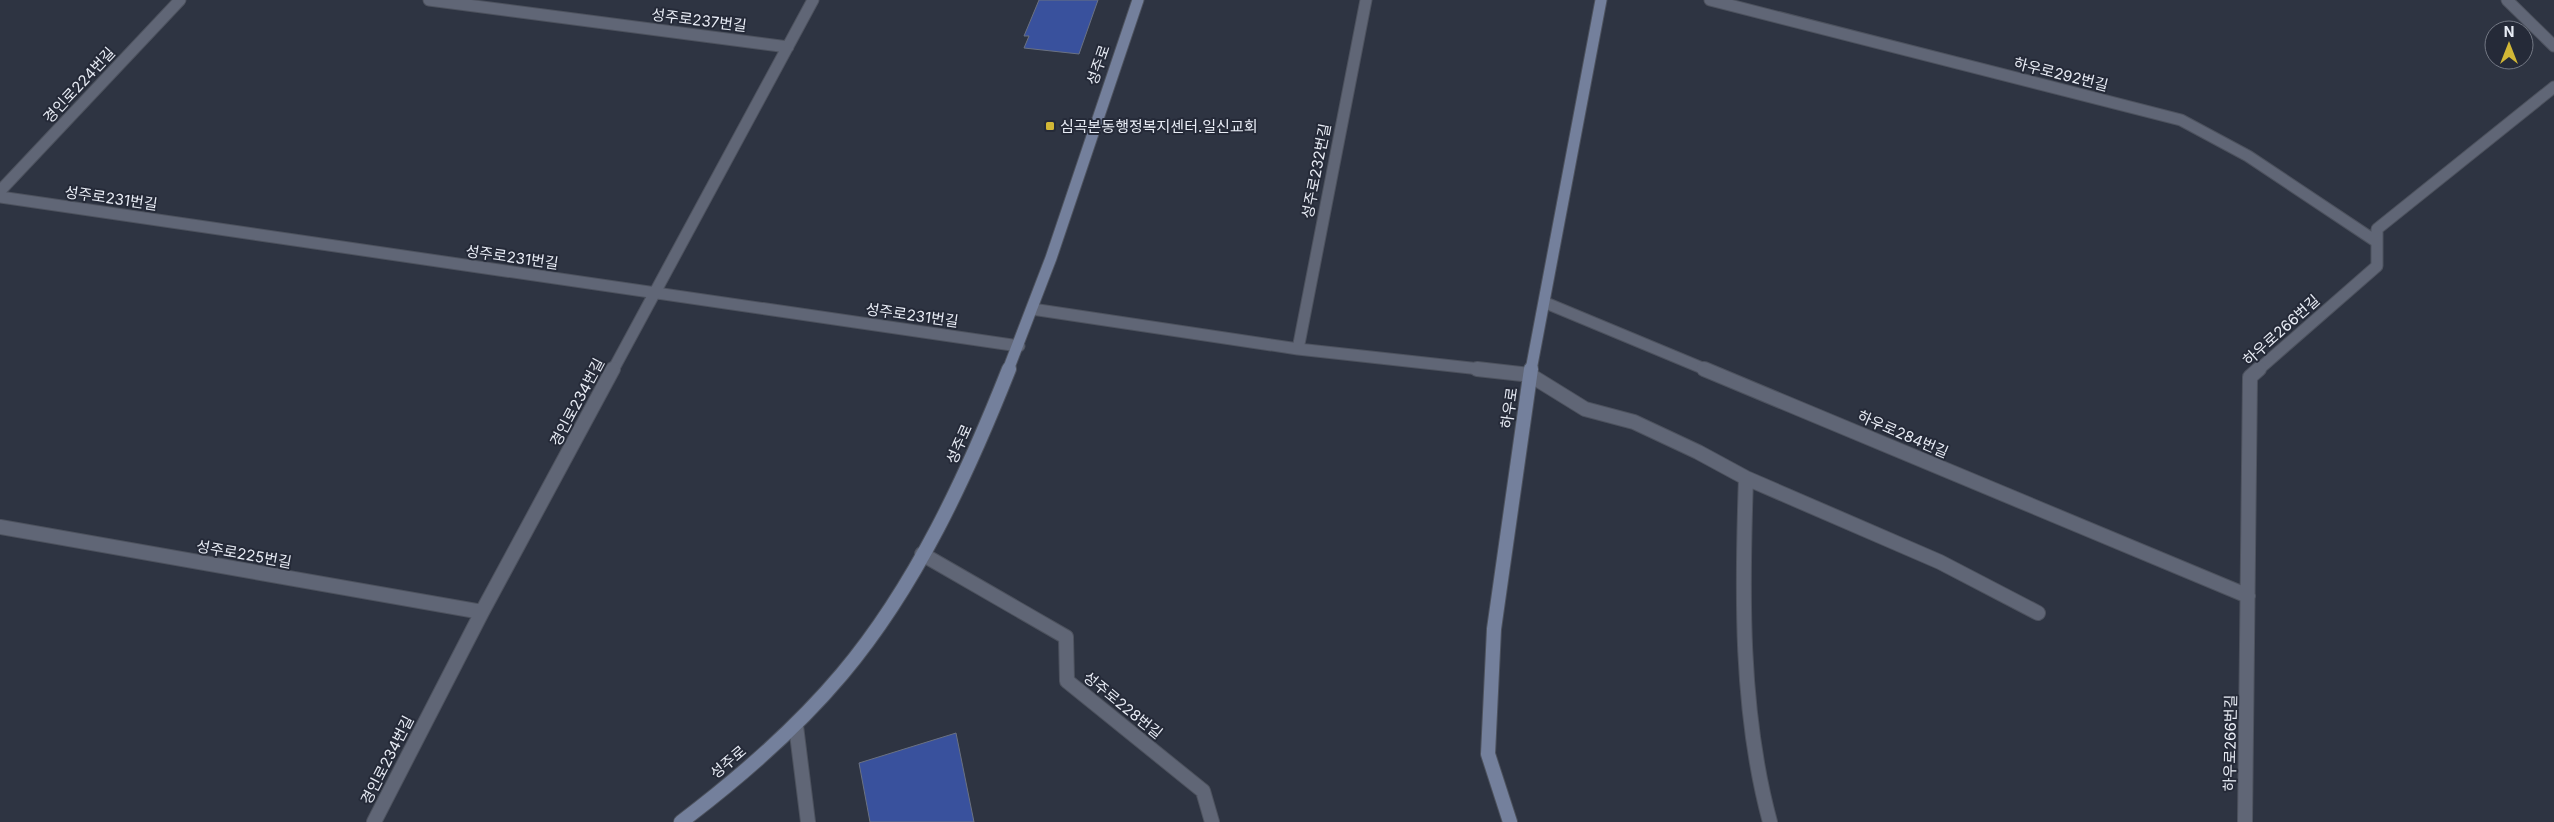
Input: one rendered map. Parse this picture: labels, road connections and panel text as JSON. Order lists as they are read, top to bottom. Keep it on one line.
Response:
{"streets":{"street":["성주로237번길","성주로","하우로292번길","경인로224번길","성주로232번길","성주로231번길","하우로266번길","경인로234번길","하우로","하우로284번길","성주로225번길","성주로228번길"]},"crossings":[["성주로237번길","경인로234번길"],["성주로","성주로231번길"],["성주로","성주로228번길"],["하우로292번길","하우로266번길"],["성주로231번길","경인로234번길"],["하우로266번길","하우로284번길"],["경인로234번길","성주로225번길"],["하우로","하우로284번길"]],"places":{"transit":["심곡본동행정복지센터.일신교회"]},"north":"top"}
